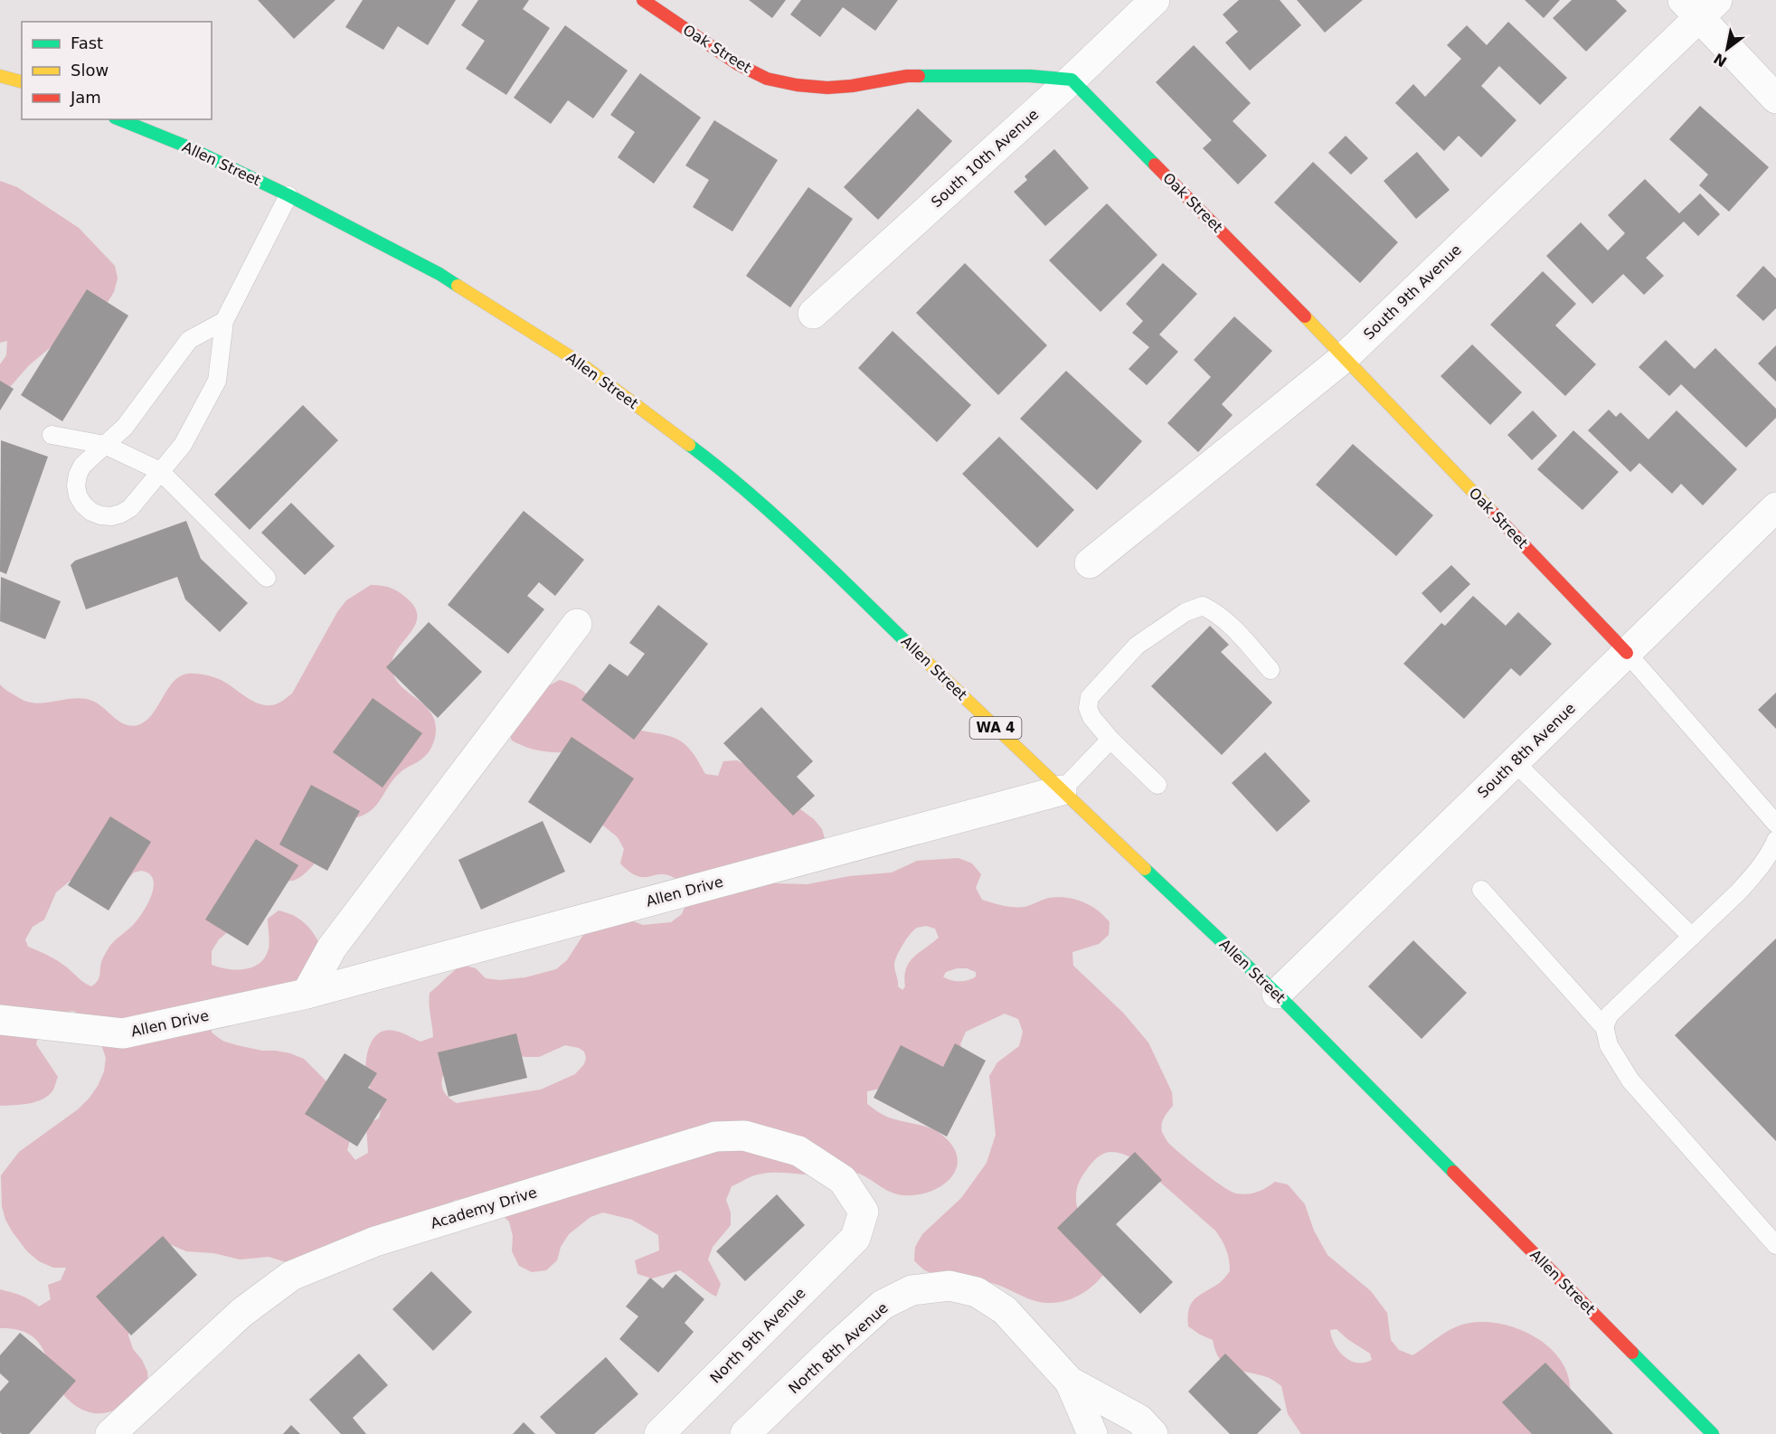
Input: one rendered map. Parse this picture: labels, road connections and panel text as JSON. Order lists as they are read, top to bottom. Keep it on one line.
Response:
{"streets":{"main road":["Oak Street","Allen Street","WA 4"],"street":["South 10th Avenue","South 9th Avenue","South 8th Avenue","Allen Drive","Academy Drive","North 9th Avenue","North 8th Avenue"]},"crossings":[["Oak Street","South 10th Avenue"],["Oak Street","South 9th Avenue"],["Oak Street","South 8th Avenue"],["Allen Street","South 8th Avenue"],["Allen Street","Allen Drive"],["Academy Drive","North 9th Avenue"]],"legend":["Fast","Slow","Jam"],"north":"bottom left"}
